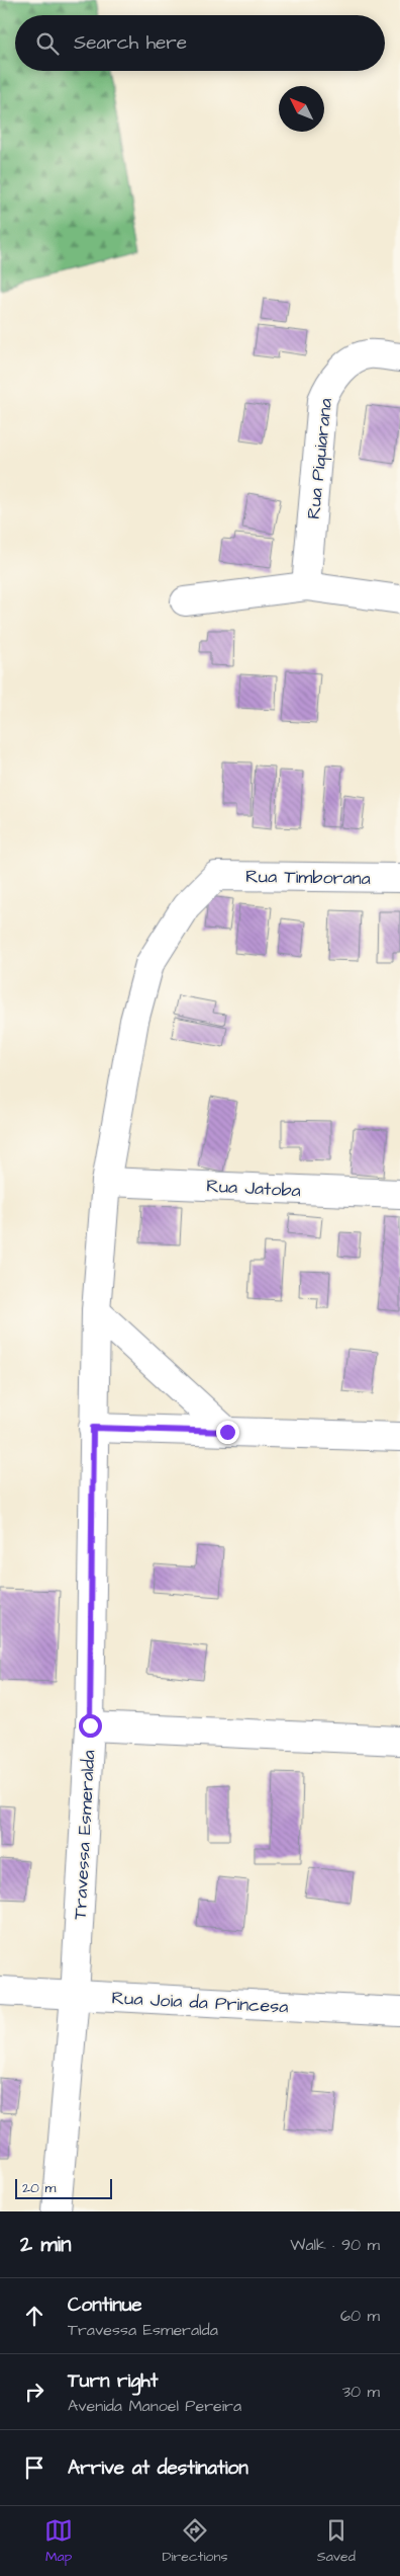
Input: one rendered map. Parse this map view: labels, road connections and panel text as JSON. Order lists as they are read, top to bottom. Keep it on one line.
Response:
{"streets":{"street":["Rua Piquiarana","Rua Timborana","Rua Jatoba","Travessa Esmeralda","Rua Joia da Princesa"]},"crossings":[["Rua Timborana","Travessa Esmeralda"],["Rua Jatoba","Travessa Esmeralda"],["Travessa Esmeralda","Rua Joia da Princesa"]],"scale_bar":"20 m","north":"top left","page":{"search":"Search here","scale":"20 m","heading":["2 min","Walk · 90 m"],"list":[["Continue","Travessa Esmeralda","60 m"],["Turn right","Avenida Manoel Pereira","30 m"],"Arrive at destination"],"nav":["Map","Directions","Saved"]}}
